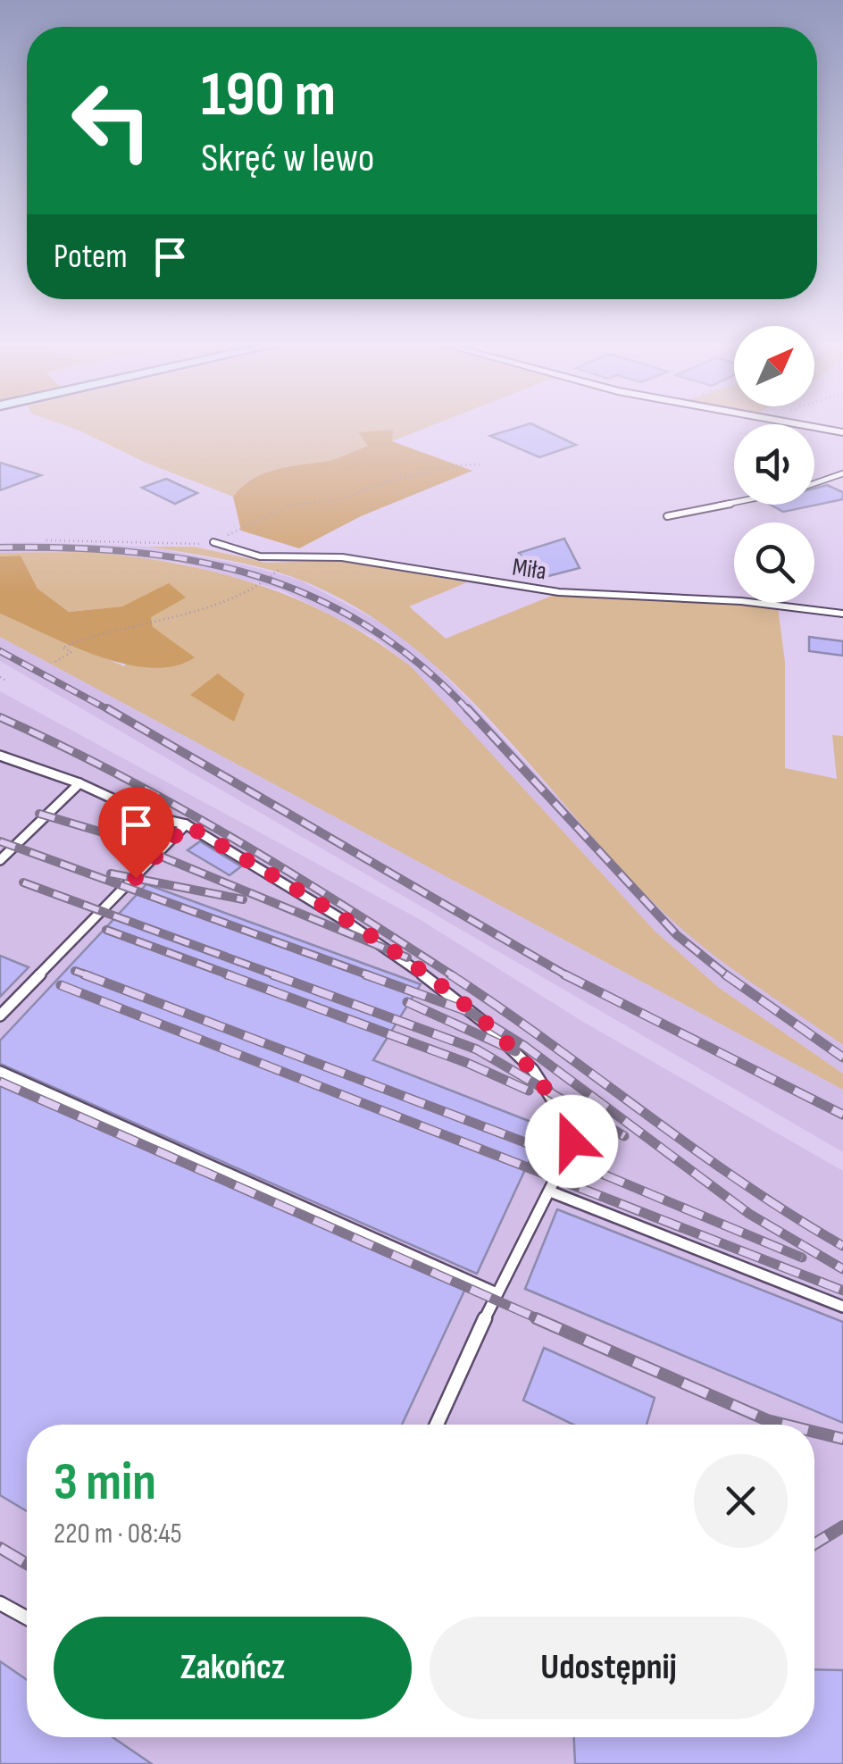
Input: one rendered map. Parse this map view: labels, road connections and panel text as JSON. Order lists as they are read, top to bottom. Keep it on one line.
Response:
{"streets":{"lane":["Miła"]},"north":"top right","page":{"turn":["190 m","Skręć w lewo"],"then":"Potem","heading":["3 min","220 m · 08:45"],"buttons":["Zakończ","Udostępnij"]}}
